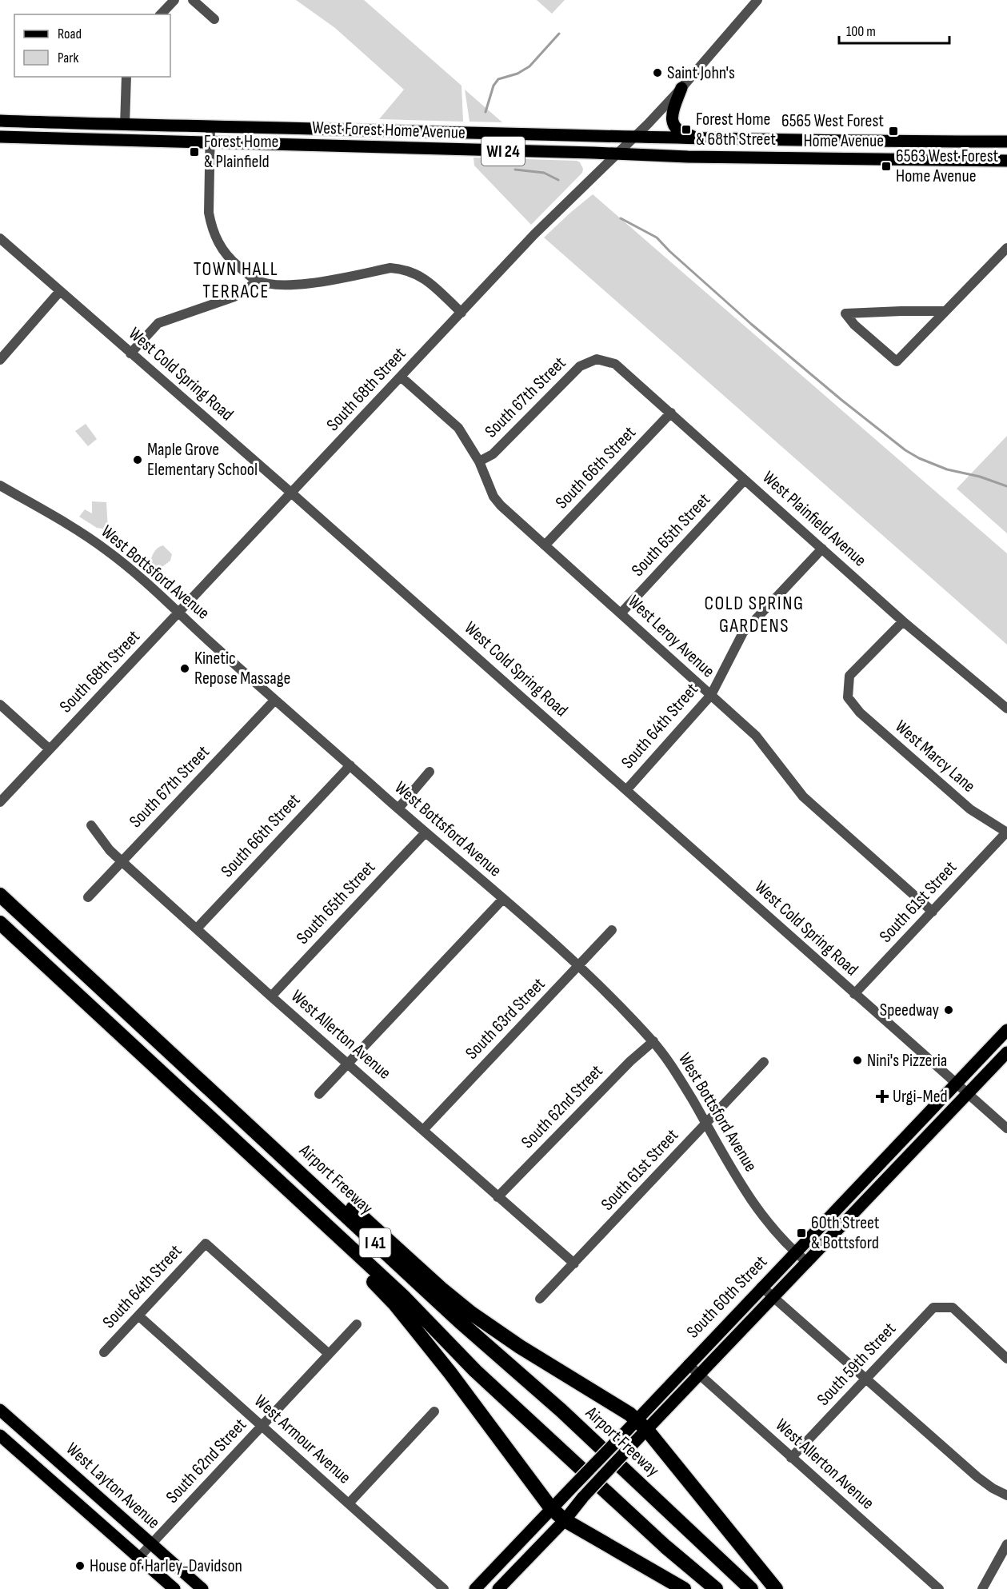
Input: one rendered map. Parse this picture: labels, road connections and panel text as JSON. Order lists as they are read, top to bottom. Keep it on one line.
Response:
{"streets":{"highway":["Airport Freeway","I 41"],"main road":["West Forest Home Avenue","WI 24","South 60th Street","West Layton Avenue"],"street":["West Cold Spring Road","South 68th Street","South 67th Street","South 66th Street","West Plainfield Avenue","South 65th Street","West Bottsford Avenue","West Leroy Avenue","South 64th Street","West Marcy Lane","South 61st Street","South 63rd Street","West Allerton Avenue","South 62nd Street","South 59th Street","West Armour Avenue"]},"crossings":[["West Forest Home Avenue","South 68th Street"],["West Cold Spring Road","South 68th Street"],["West Cold Spring Road","South 64th Street"],["West Cold Spring Road","South 61st Street"],["West Cold Spring Road","South 60th Street"],["South 68th Street","West Bottsford Avenue"],["South 68th Street","West Leroy Avenue"],["South 67th Street","West Plainfield Avenue"],["South 67th Street","West Bottsford Avenue"],["South 67th Street","West Leroy Avenue"],["South 67th Street","West Allerton Avenue"],["South 66th Street","West Plainfield Avenue"],["South 66th Street","West Bottsford Avenue"],["South 66th Street","West Leroy Avenue"],["South 66th Street","West Allerton Avenue"],["West Plainfield Avenue","South 65th Street"],["West Plainfield Avenue","South 64th Street"],["West Plainfield Avenue","West Marcy Lane"],["South 65th Street","West Bottsford Avenue"],["South 65th Street","West Leroy Avenue"],["South 65th Street","West Allerton Avenue"],["West Bottsford Avenue","South 61st Street"],["West Bottsford Avenue","South 63rd Street"],["West Bottsford Avenue","South 62nd Street"],["West Bottsford Avenue","South 60th Street"],["West Leroy Avenue","South 64th Street"],["West Leroy Avenue","South 61st Street"],["South 64th Street","South 62nd Street"],["South 64th Street","West Armour Avenue"],["West Marcy Lane","South 61st Street"],["South 61st Street","West Allerton Avenue"],["South 63rd Street","West Allerton Avenue"],["West Allerton Avenue","South 62nd Street"],["West Allerton Avenue","South 60th Street"],["West Allerton Avenue","South 59th Street"],["South 62nd Street","West Armour Avenue"],["South 62nd Street","West Layton Avenue"]],"districts":["TOWN HALL TERRACE","COLD SPRING GARDENS"],"places":{"other":["Saint John's","Maple Grove Elementary School","Kinetic Repose Massage","Speedway","Nini's Pizzeria","House of Harley-Davidson"],"transit":["Forest Home & 68th Street","6565 West Forest Home Avenue","Forest Home & Plainfield","6563 West Forest Home Avenue","60th Street & Bottsford"],"health":["Urgi-Med"]},"legend":["Road","Park"],"scale_bar":"100 m"}
